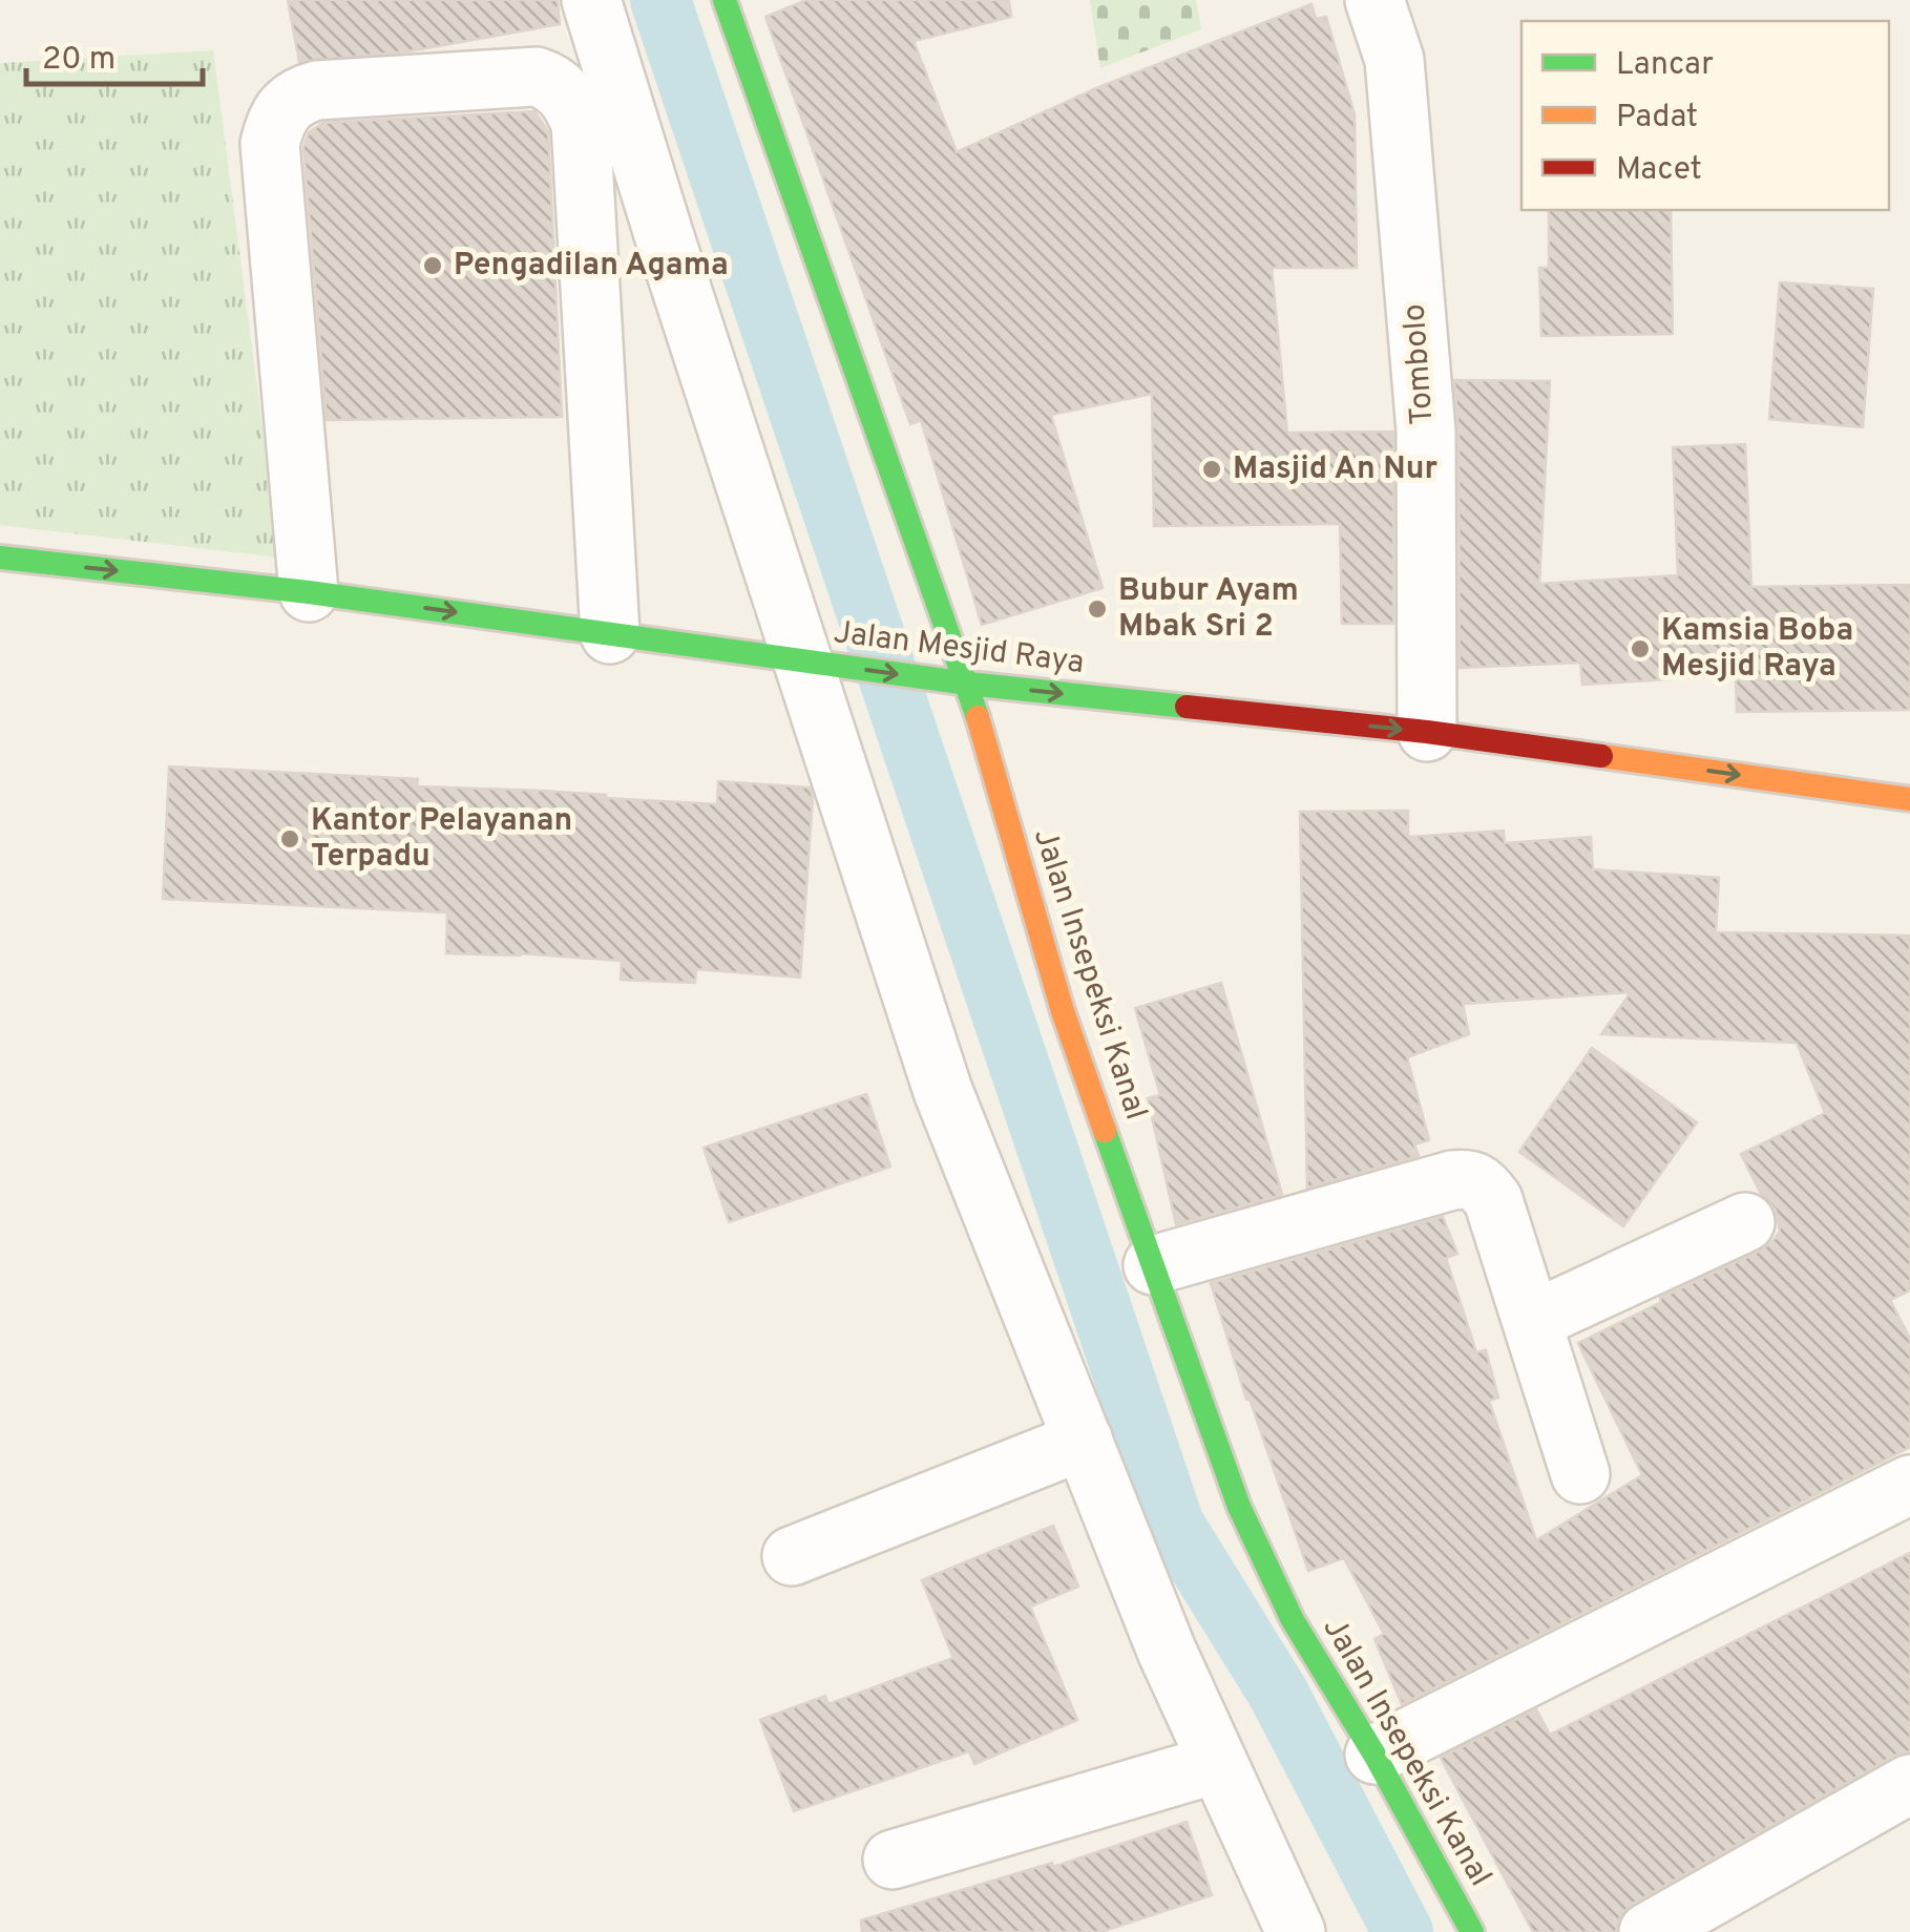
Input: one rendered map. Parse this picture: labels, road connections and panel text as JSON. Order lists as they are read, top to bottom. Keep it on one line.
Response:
{"streets":{"street":["Tombolo","Jalan Mesjid Raya","Jalan Insepeksi Kanal"]},"crossings":[["Tombolo","Jalan Mesjid Raya"],["Jalan Mesjid Raya","Jalan Insepeksi Kanal"]],"one_way":["Jalan Mesjid Raya"],"places":["Pengadilan Agama","Masjid An Nur","Bubur Ayam Mbak Sri 2","Kamsia Boba Mesjid Raya","Kantor Pelayanan Terpadu"],"legend":["Lancar","Padat","Macet"],"scale_bar":"20 m"}
